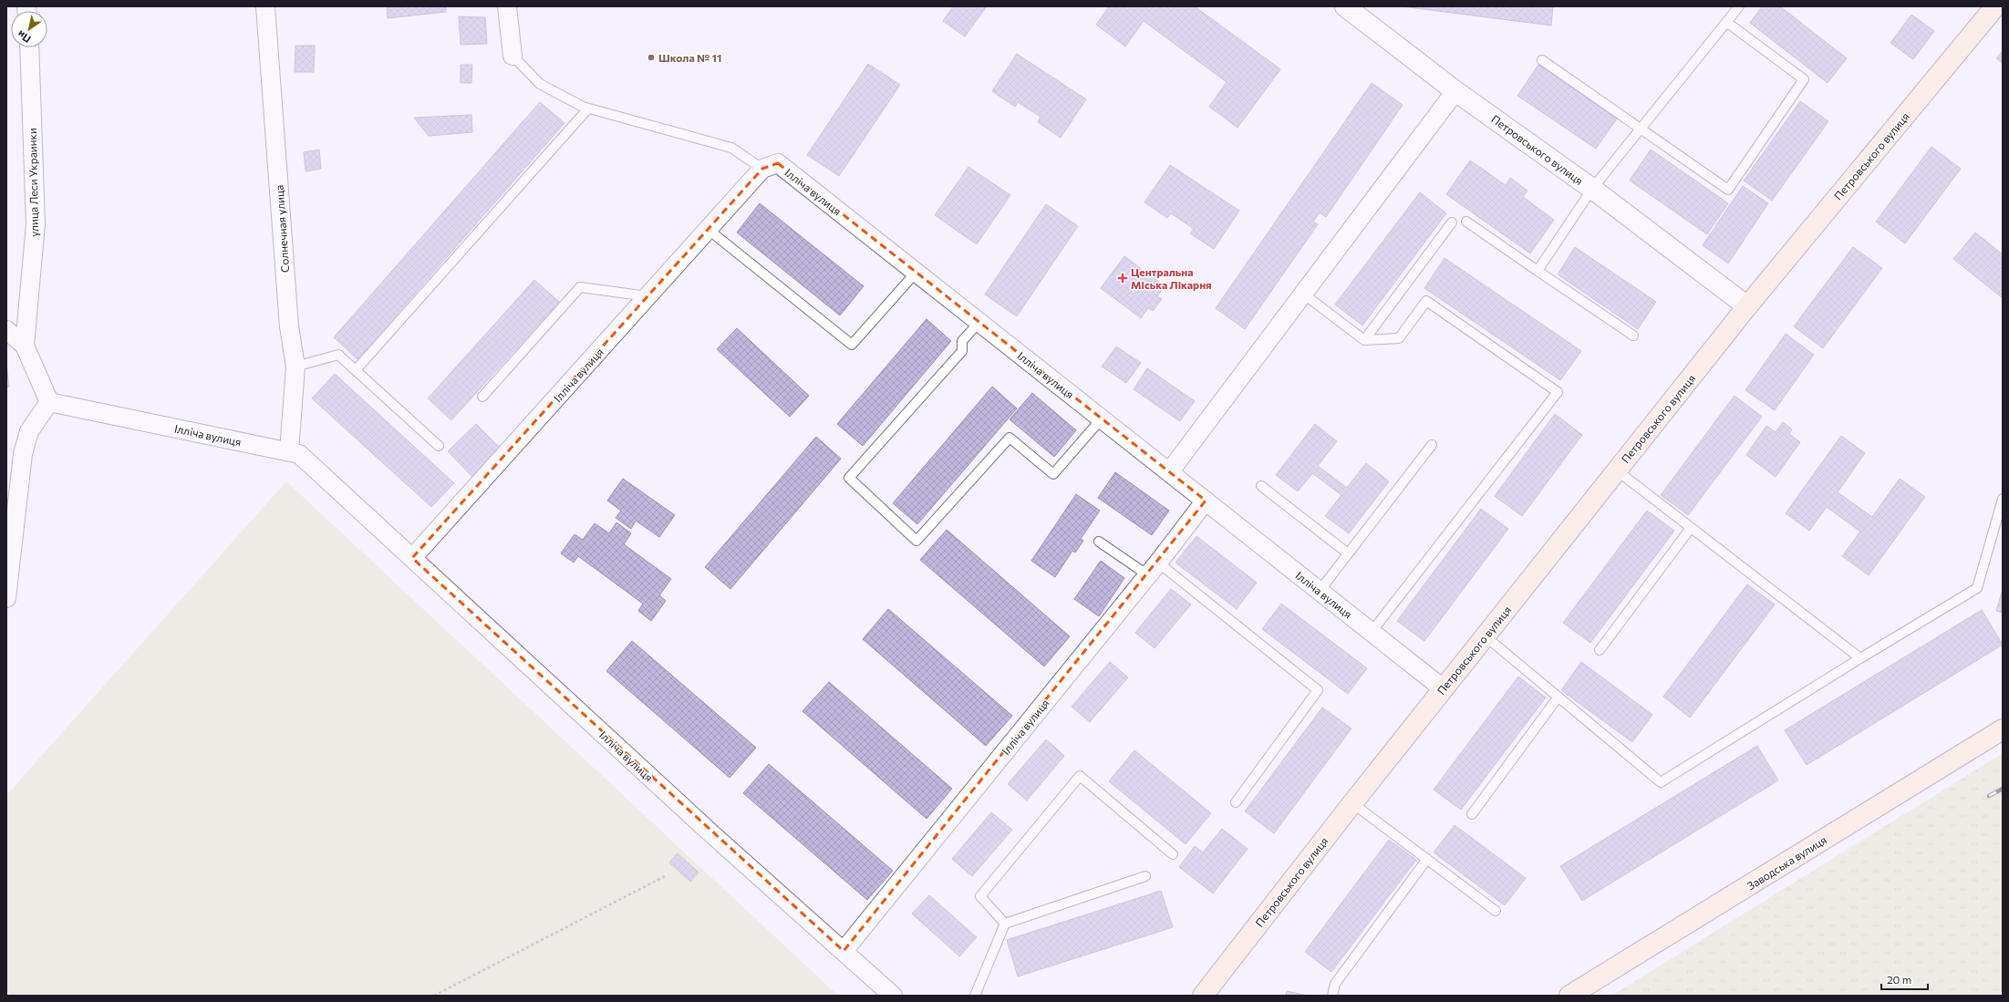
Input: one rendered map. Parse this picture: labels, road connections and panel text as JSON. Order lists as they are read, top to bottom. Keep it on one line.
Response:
{"streets":{"main road":["Петровського вулиця","Заводська вулиця"],"street":["улица Леси Украинки","Ілліча вулиця","Солнечная улица"]},"crossings":[["Петровського вулиця","Ілліча вулиця"],["Ілліча вулиця","Солнечная улица"]],"places":{"other":["Школа № 11"],"health":["Центральна Міська Лікарня"]},"scale_bar":"20 m","north":"bottom left"}
